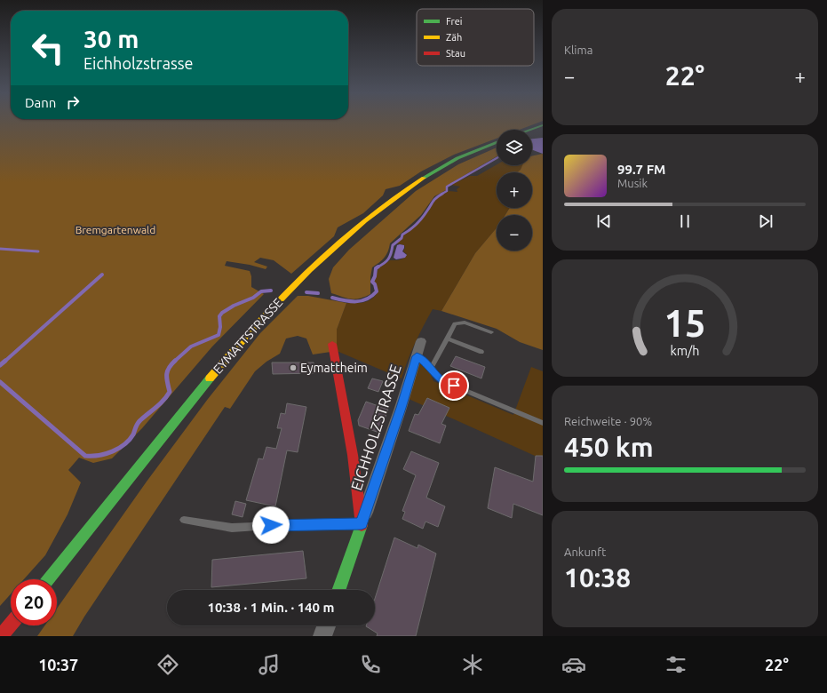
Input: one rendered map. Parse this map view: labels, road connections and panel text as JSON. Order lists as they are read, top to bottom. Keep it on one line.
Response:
{"streets":{"main road":["EYMATTSTRASSE"],"street":["EICHHOLZSTRASSE"]},"parks":["Bremgartenwald"],"places":["Eymattheim"],"legend":["Frei","Zäh","Stau"],"page":{"tile":["Klima",["Reichweite · 90%","450 km"],["Ankunft","10:38"]],"turn":["30 m","Eichholzstrasse"],"heat":["−","22°","+"],"then":"Dann","map_buttons":["+","−"],"song":["99.7 FM","Musik"],"limit":"20","trip":"10:38 · 1 Min. · 140 m","tabs":["10:37","22°"],"gauge":["15","km/h"]}}
